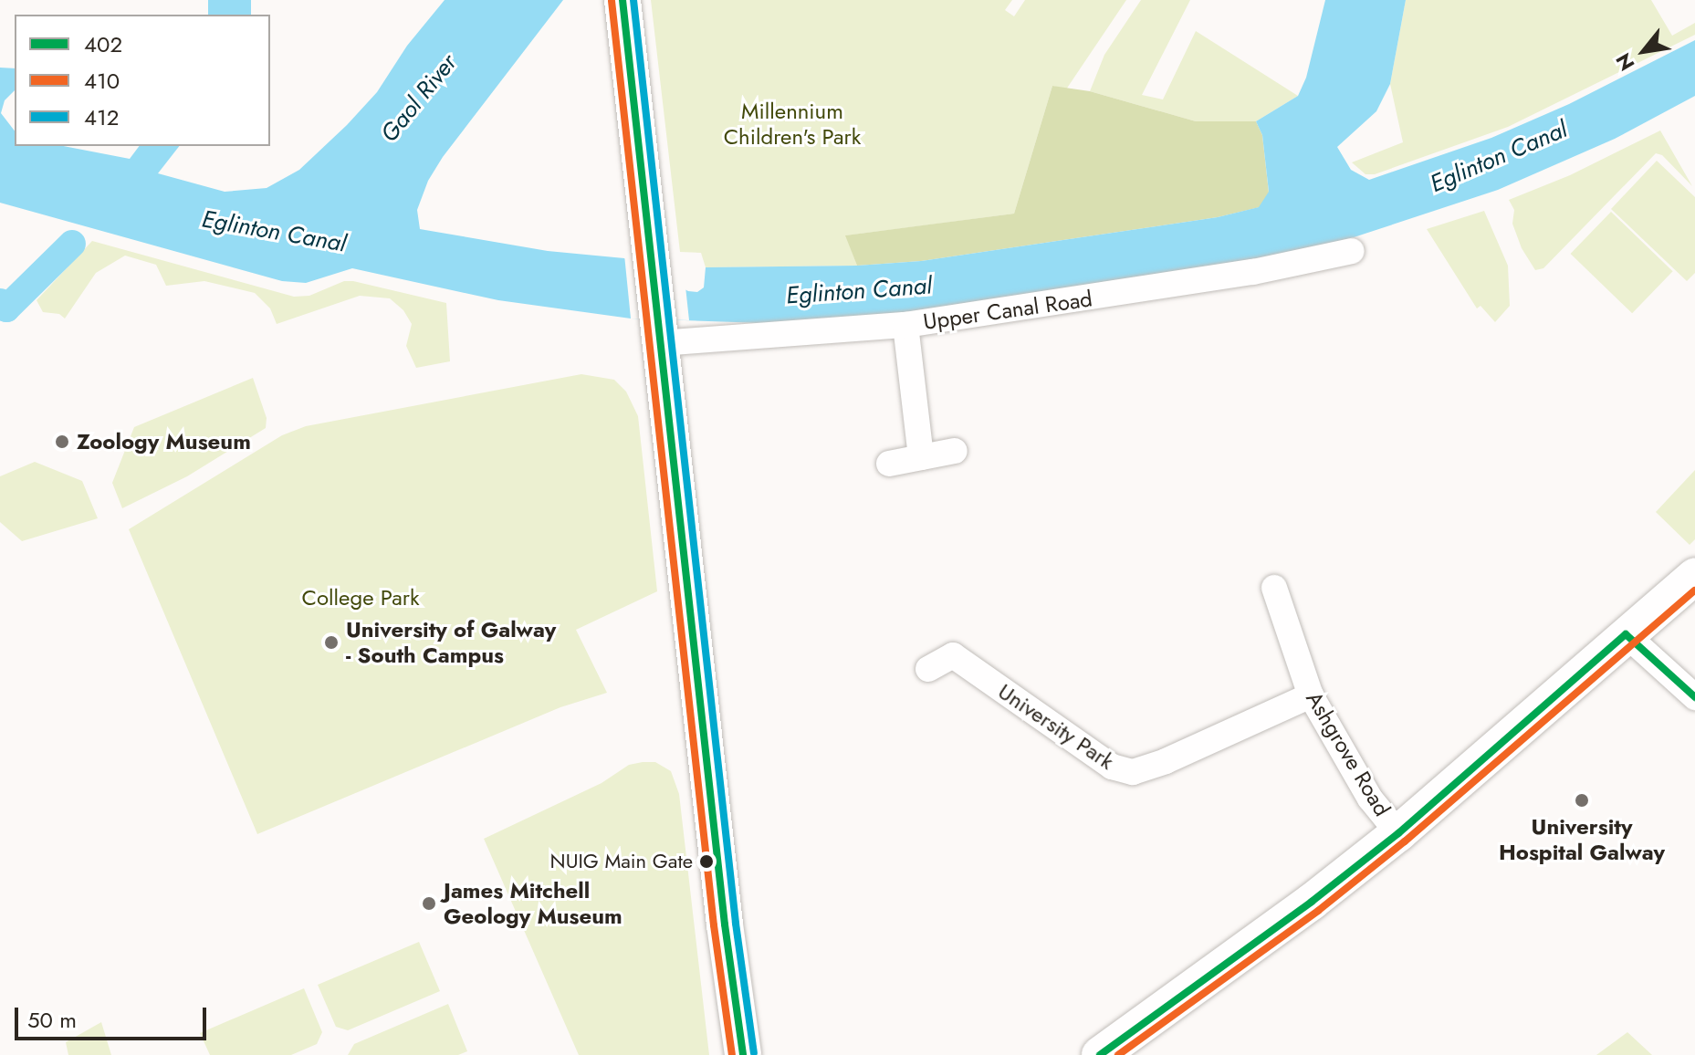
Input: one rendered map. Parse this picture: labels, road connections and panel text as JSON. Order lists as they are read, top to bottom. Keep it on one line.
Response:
{"streets":{"street":["Upper Canal Road","University Park","Ashgrove Road"]},"crossings":[["University Park","Ashgrove Road"]],"water":["Gaol River","Eglinton Canal"],"parks":["Millennium Children's Park","College Park"],"places":["Zoology Museum","University of Galway - South Campus","University Hospital Galway","NUIG Main Gate","James Mitchell Geology Museum"],"lines":["transit line 402","transit line 412","transit line 410"],"legend":["402","410","412"],"scale_bar":"50 m","north":"bottom left"}
